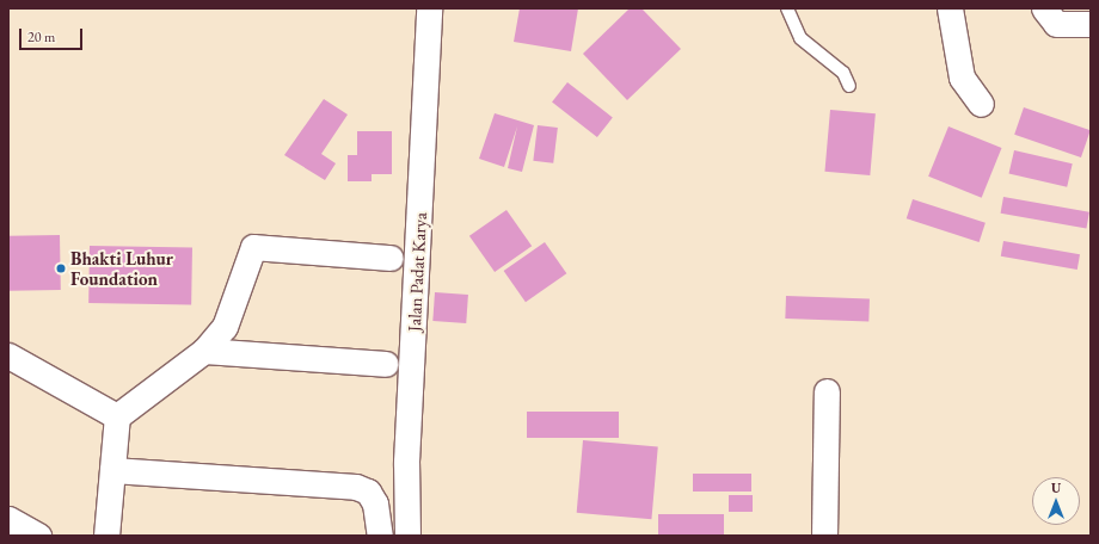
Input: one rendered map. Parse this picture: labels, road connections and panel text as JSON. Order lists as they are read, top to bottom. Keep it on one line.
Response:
{"streets":{"street":["Jalan Padat Karya"]},"places":["Bhakti Luhur Foundation"],"scale_bar":"20 m","north":"top"}
